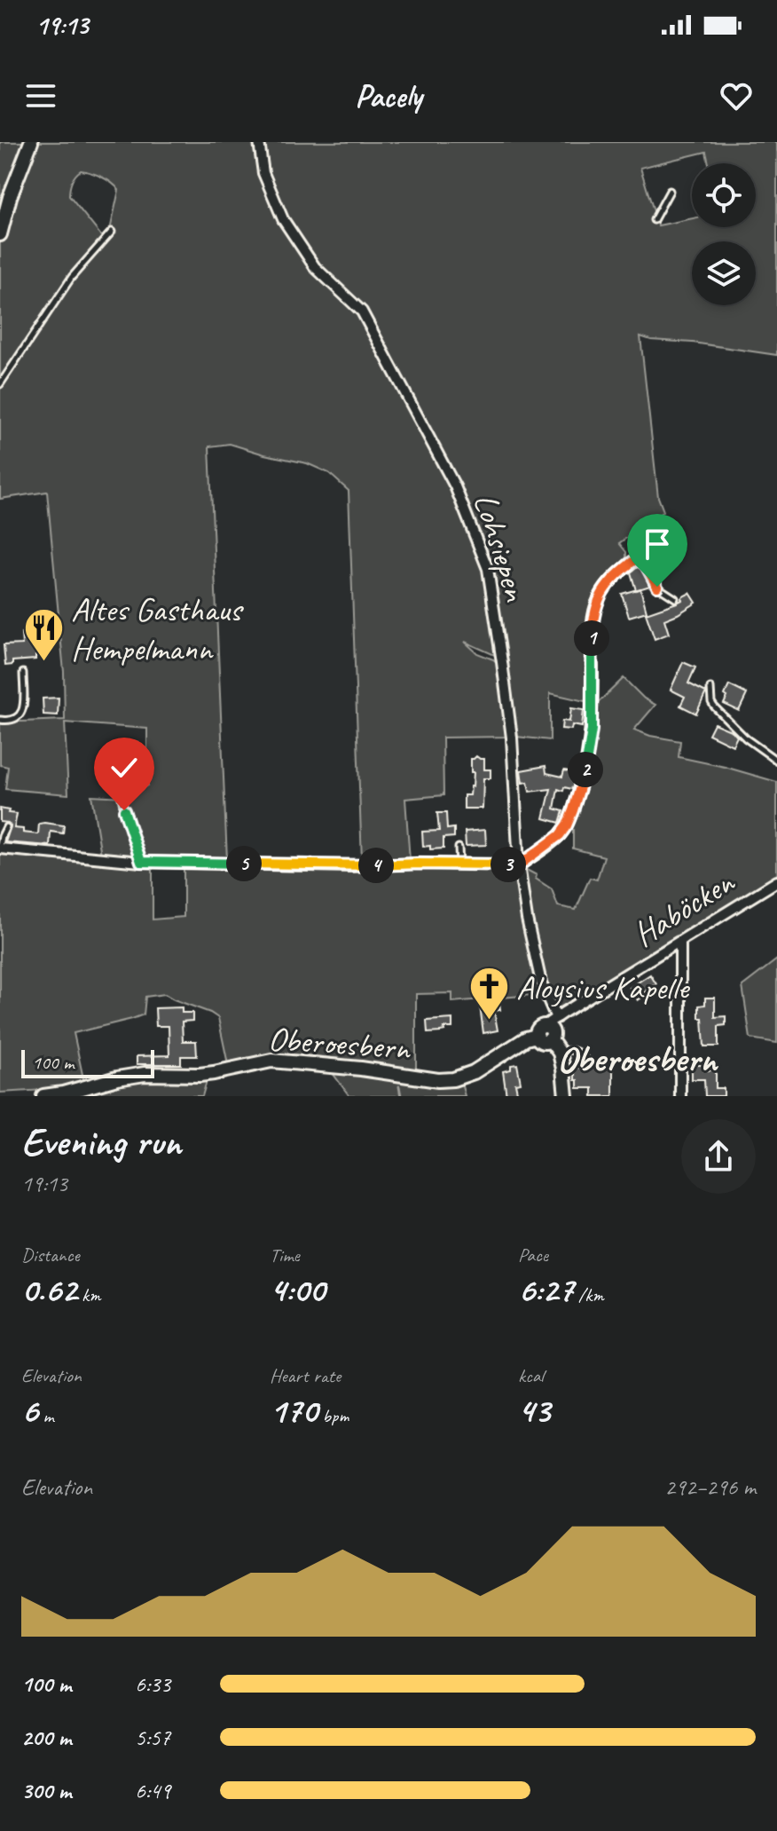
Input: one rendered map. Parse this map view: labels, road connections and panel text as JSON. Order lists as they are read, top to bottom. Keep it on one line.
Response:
{"streets":{"street":["Lohsiepen","Haböcken","Oberoesbern"]},"crossings":[["Lohsiepen","Haböcken"],["Lohsiepen","Oberoesbern"],["Haböcken","Oberoesbern"]],"districts":["Oberoesbern"],"places":{"restaurant":["Altes Gasthaus Hempelmann"],"church":["Aloysius Kapelle"]},"scale_bar":"100 m","page":{"status":"19:13","header":"Pacely","pins":["1","2","5","3","4"],"scale":"100 m","heading":["Evening run","19:13"],"stats":[["Distance","0.62 km"],["Time","4:00"],["Pace","6:27 /km"],["Elevation","6 m"],["Heart rate","170 bpm"],["kcal","43"]],"chart":["Elevation","292–296 m"],"list":[{"name":"100 m","note":"6:33"},{"name":"200 m","note":"5:57"},{"name":"300 m","note":"6:49"}]}}
